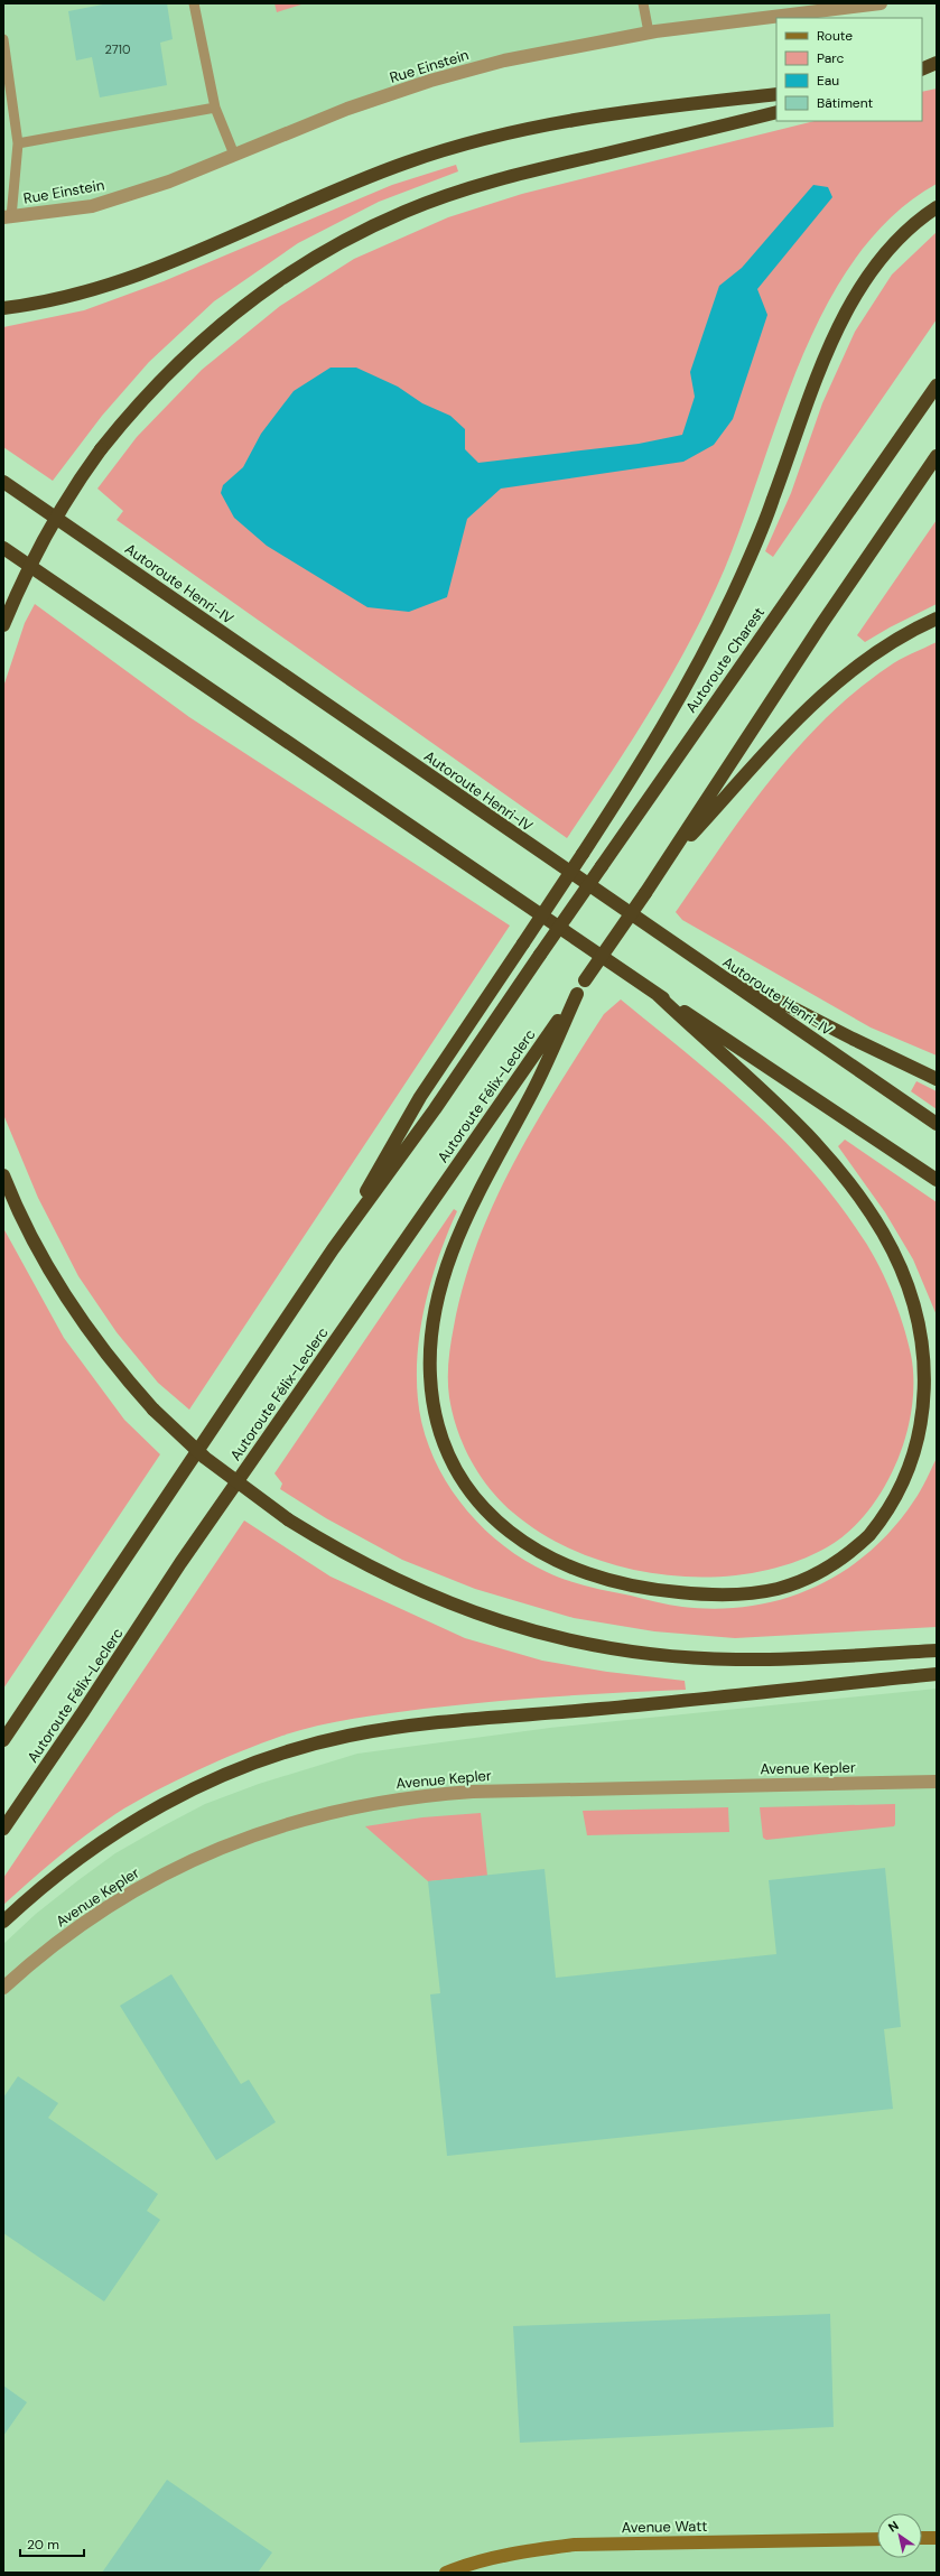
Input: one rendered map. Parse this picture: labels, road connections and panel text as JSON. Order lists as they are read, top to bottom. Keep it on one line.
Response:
{"streets":{"highway":["Autoroute Henri-IV","Autoroute Charest","Autoroute Félix-Leclerc"],"street":["Rue Einstein","Avenue Kepler","Avenue Watt"]},"house_numbers":["2710"],"legend":["Route","Parc","Eau","Bâtiment"],"scale_bar":"20 m","north":"top left"}
